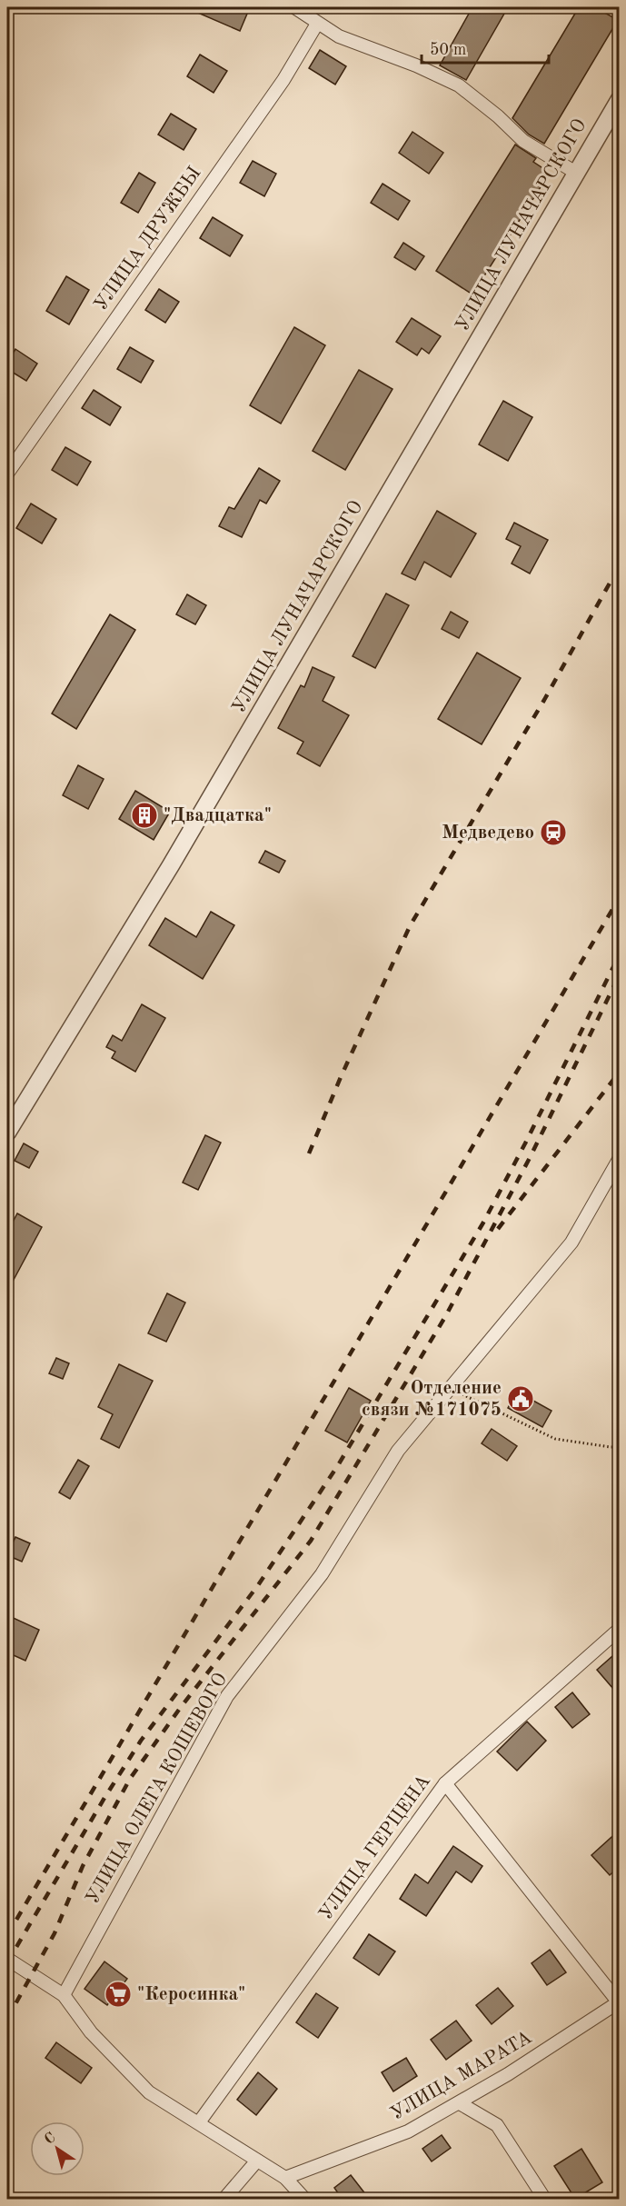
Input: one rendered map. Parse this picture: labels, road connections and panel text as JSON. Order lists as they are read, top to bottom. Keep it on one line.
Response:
{"streets":{"street":["УЛИЦА ЛУНАЧАРСКОГО","УЛИЦА ДРУЖБЫ","УЛИЦА ОЛЕГА КОШЕВОГО","УЛИЦА ГЕРЦЕНА","УЛИЦА МАРАТА"]},"places":{"building":["\"Двадцатка\""],"station":["Медведево"],"public building":["Отделение связи №171075"],"supermarket":["\"Керосинка\""]},"scale_bar":"50 m","north":"top left"}
